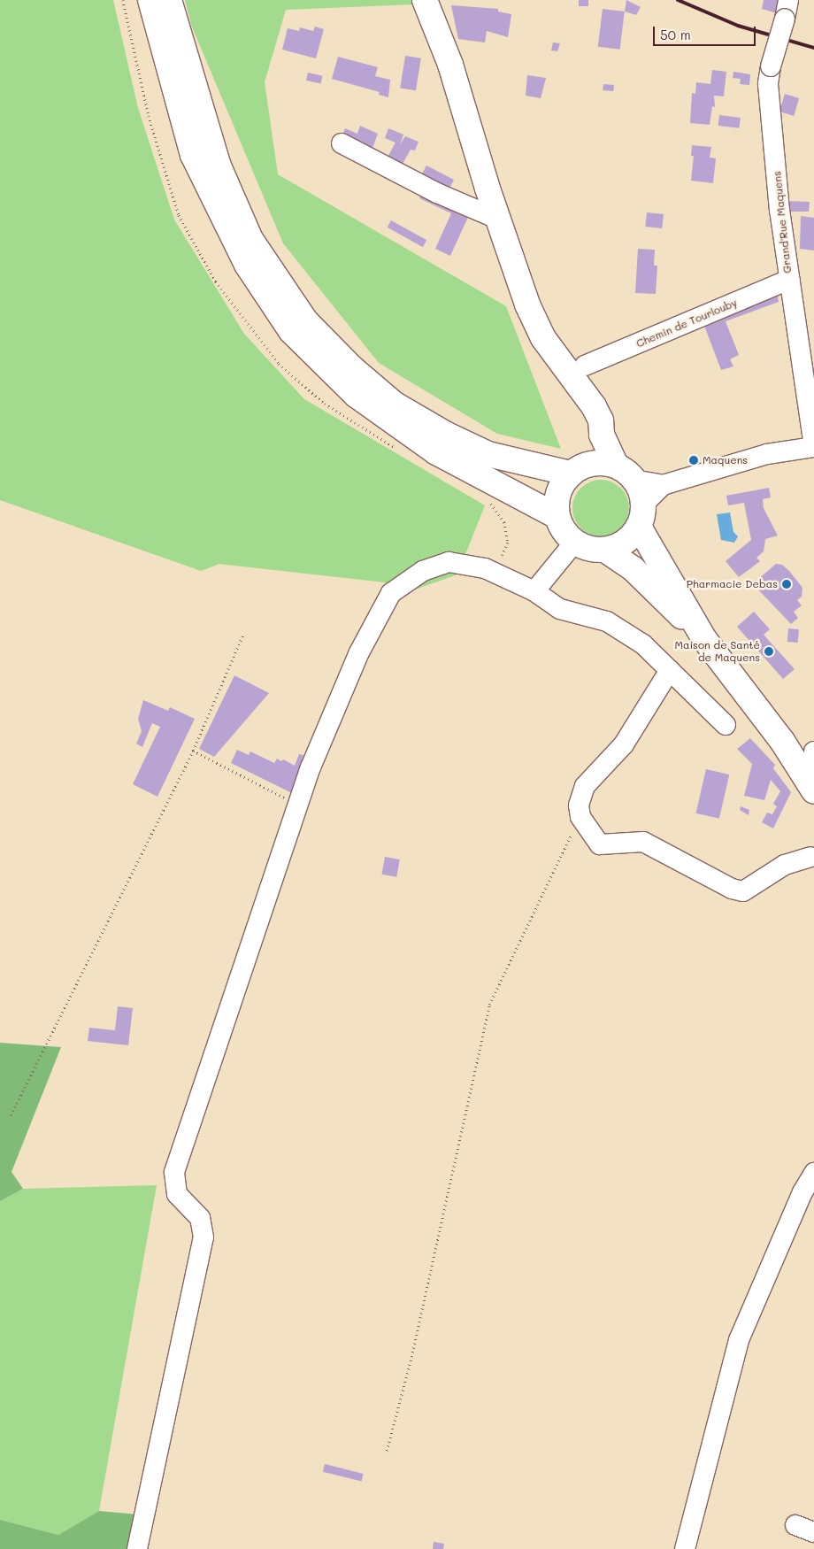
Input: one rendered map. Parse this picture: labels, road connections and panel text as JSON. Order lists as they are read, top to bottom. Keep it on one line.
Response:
{"streets":{"street":["Grand'Rue Maquens","Chemin de Tourlouby"]},"crossings":[["Grand'Rue Maquens","Chemin de Tourlouby"]],"places":["Maquens","Pharmacie Debas","Maison de Santé de Maquens"],"scale_bar":"50 m"}
